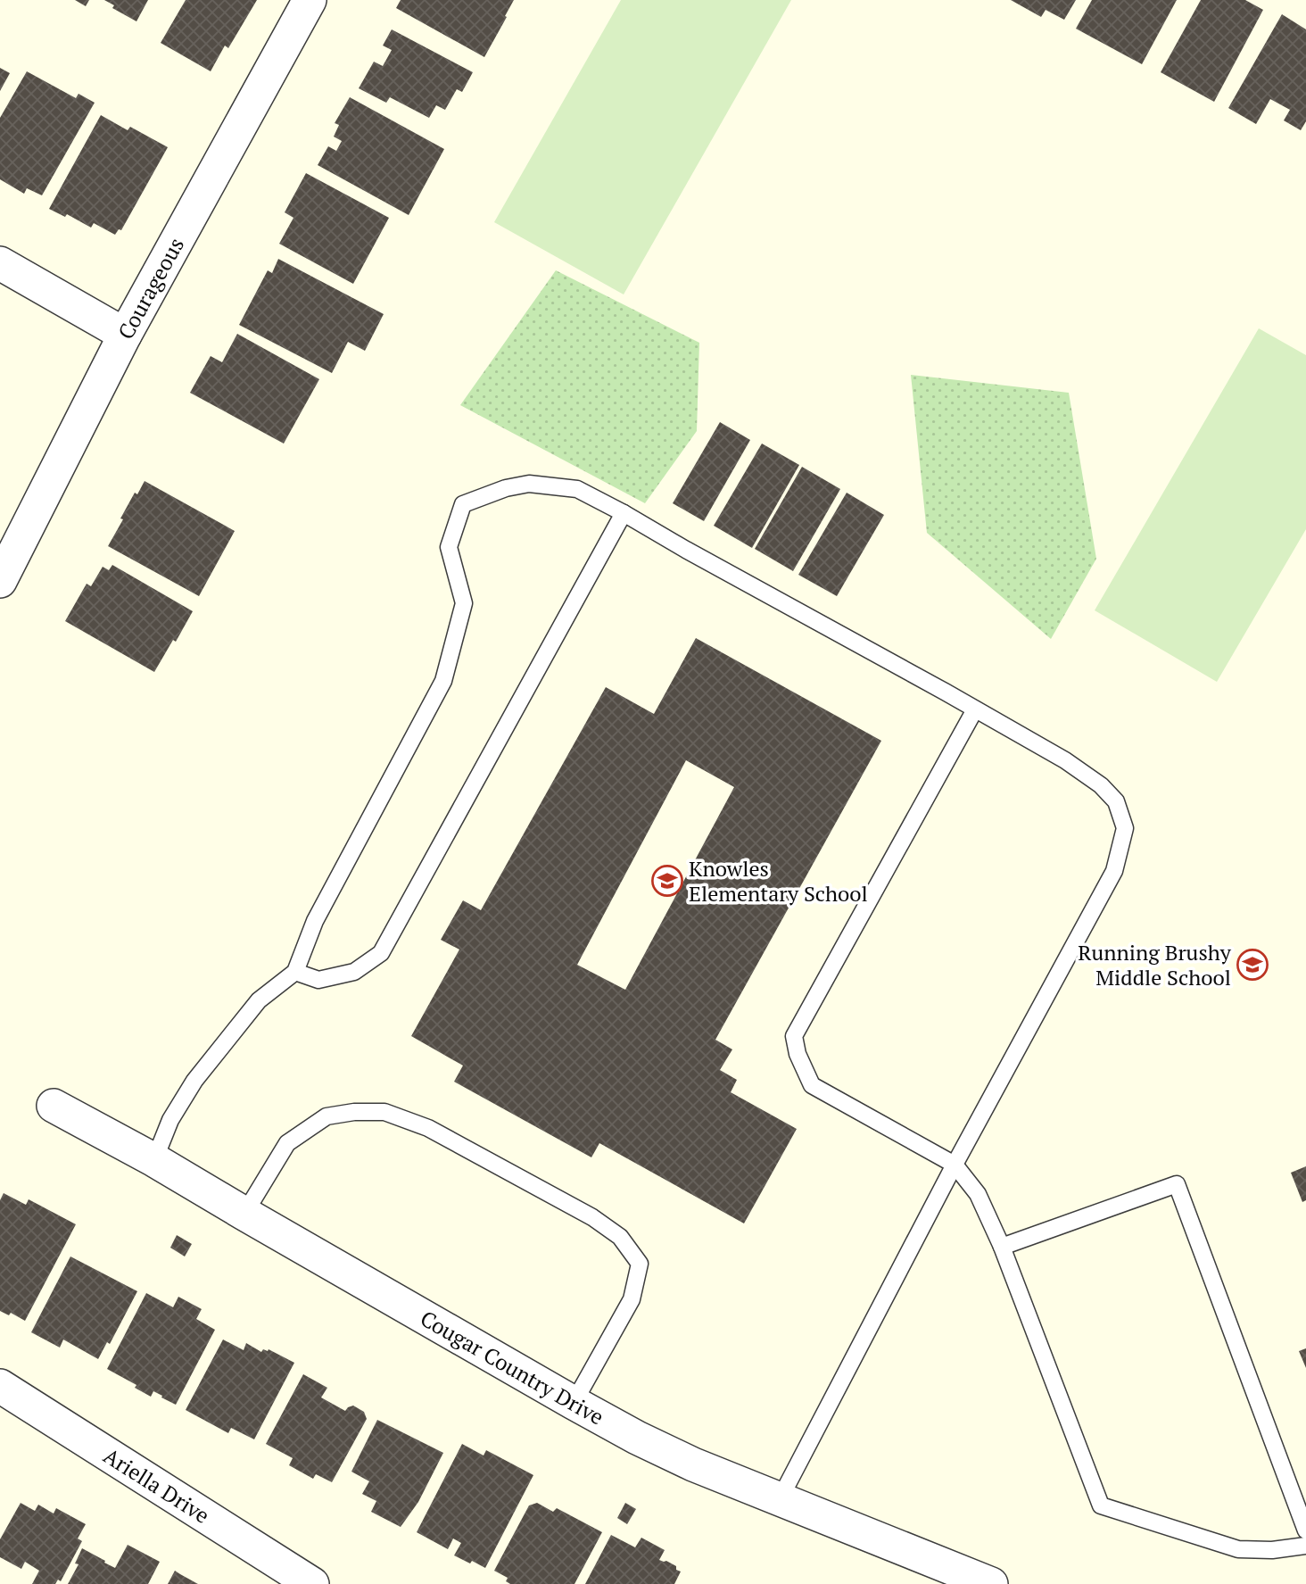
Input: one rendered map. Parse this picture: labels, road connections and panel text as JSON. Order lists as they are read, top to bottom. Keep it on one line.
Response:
{"streets":{"street":["Courageous","Cougar Country Drive","Ariella Drive"]},"places":{"school or university":["Knowles Elementary School","Running Brushy Middle School"]}}
